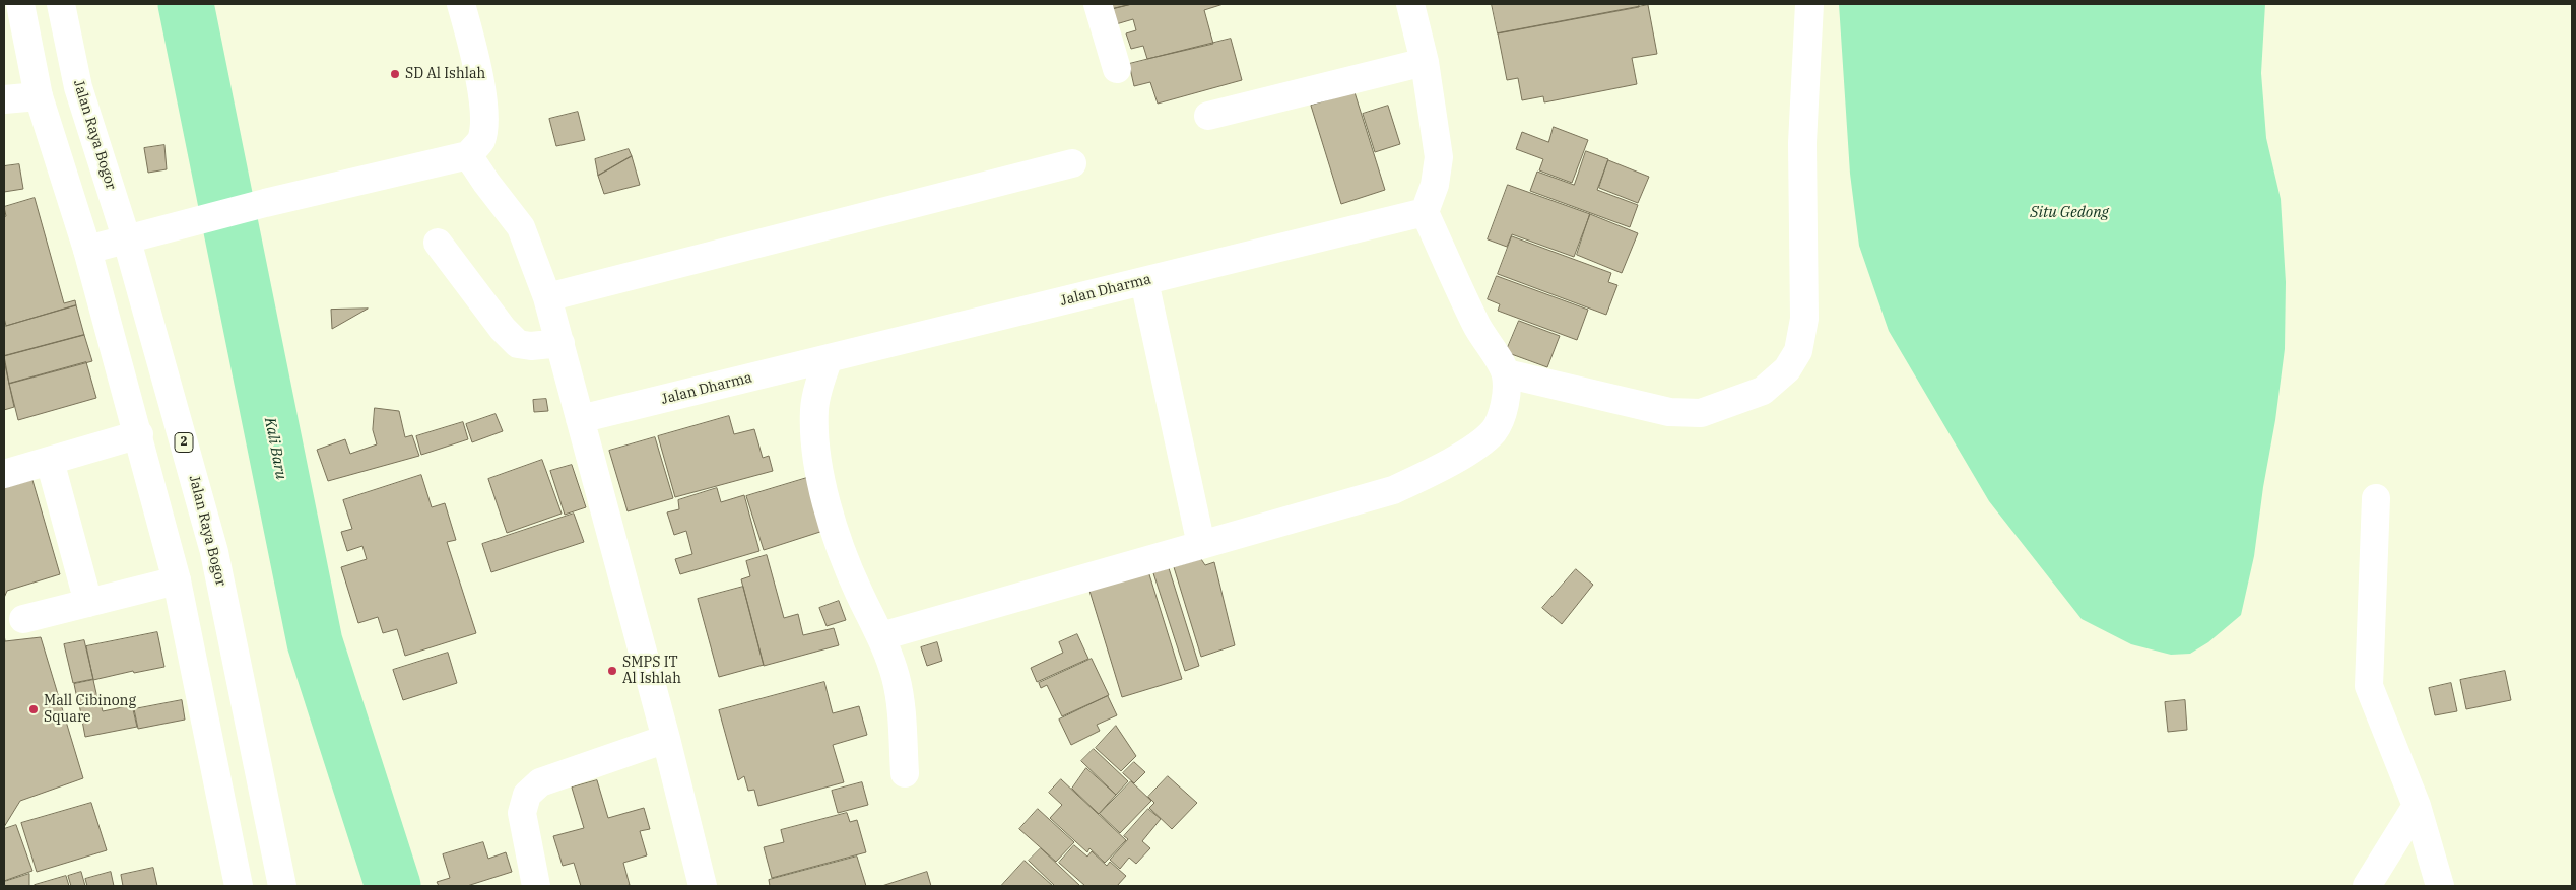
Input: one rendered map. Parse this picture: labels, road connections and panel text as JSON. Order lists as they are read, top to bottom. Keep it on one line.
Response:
{"streets":{"main road":["Jalan Raya Bogor","Jalan Dharma","2"]},"water":["Situ Gedong","Kali Baru"],"places":["SD Al Ishlah","SMPS IT Al Ishlah","Mall Cibinong Square"]}
